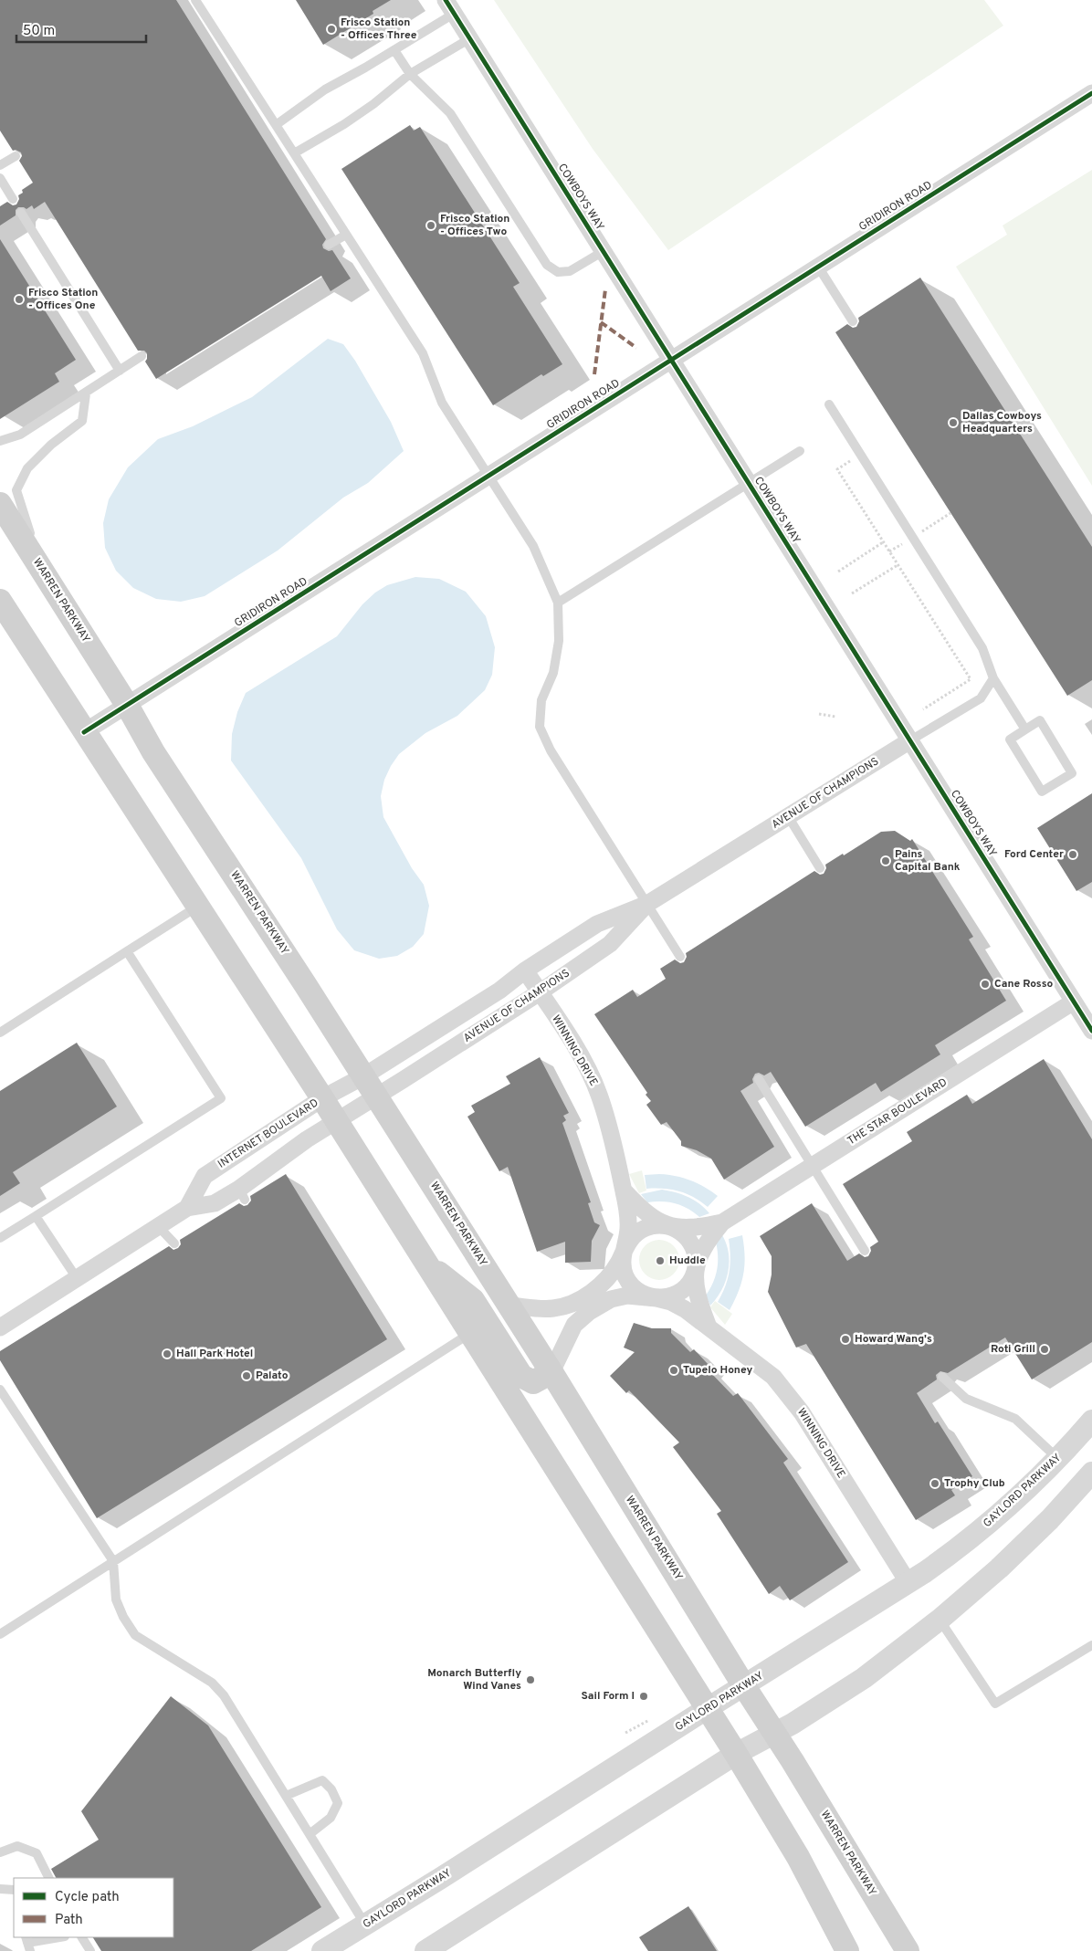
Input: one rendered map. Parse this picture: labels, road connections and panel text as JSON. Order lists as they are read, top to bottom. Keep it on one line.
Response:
{"streets":{"main road":["WARREN PARKWAY"],"street":["COWBOYS WAY","GRIDIRON ROAD","AVENUE OF CHAMPIONS","WINNING DRIVE","THE STAR BOULEVARD","INTERNET BOULEVARD","GAYLORD PARKWAY"]},"crossings":[["COWBOYS WAY","GRIDIRON ROAD"],["COWBOYS WAY","AVENUE OF CHAMPIONS"],["COWBOYS WAY","THE STAR BOULEVARD"],["GRIDIRON ROAD","WARREN PARKWAY"],["WARREN PARKWAY","AVENUE OF CHAMPIONS"],["WARREN PARKWAY","INTERNET BOULEVARD"],["WARREN PARKWAY","GAYLORD PARKWAY"],["AVENUE OF CHAMPIONS","WINNING DRIVE"],["AVENUE OF CHAMPIONS","INTERNET BOULEVARD"],["WINNING DRIVE","THE STAR BOULEVARD"],["WINNING DRIVE","GAYLORD PARKWAY"]],"places":["Frisco Station - Offices Three","Frisco Station - Offices Two","Frisco Station - Offices One","Dallas Cowboys Headquarters","Ford Center","Pains Capital Bank","Cane Rosso","Huddle","Howard Wang's","Roti Grill","Hall Park Hotel","Tupelo Honey","Palato","Trophy Club","Monarch Butterfly Wind Vanes","Sail Form I"],"legend":["Cycle path","Path"],"scale_bar":"50 m"}
